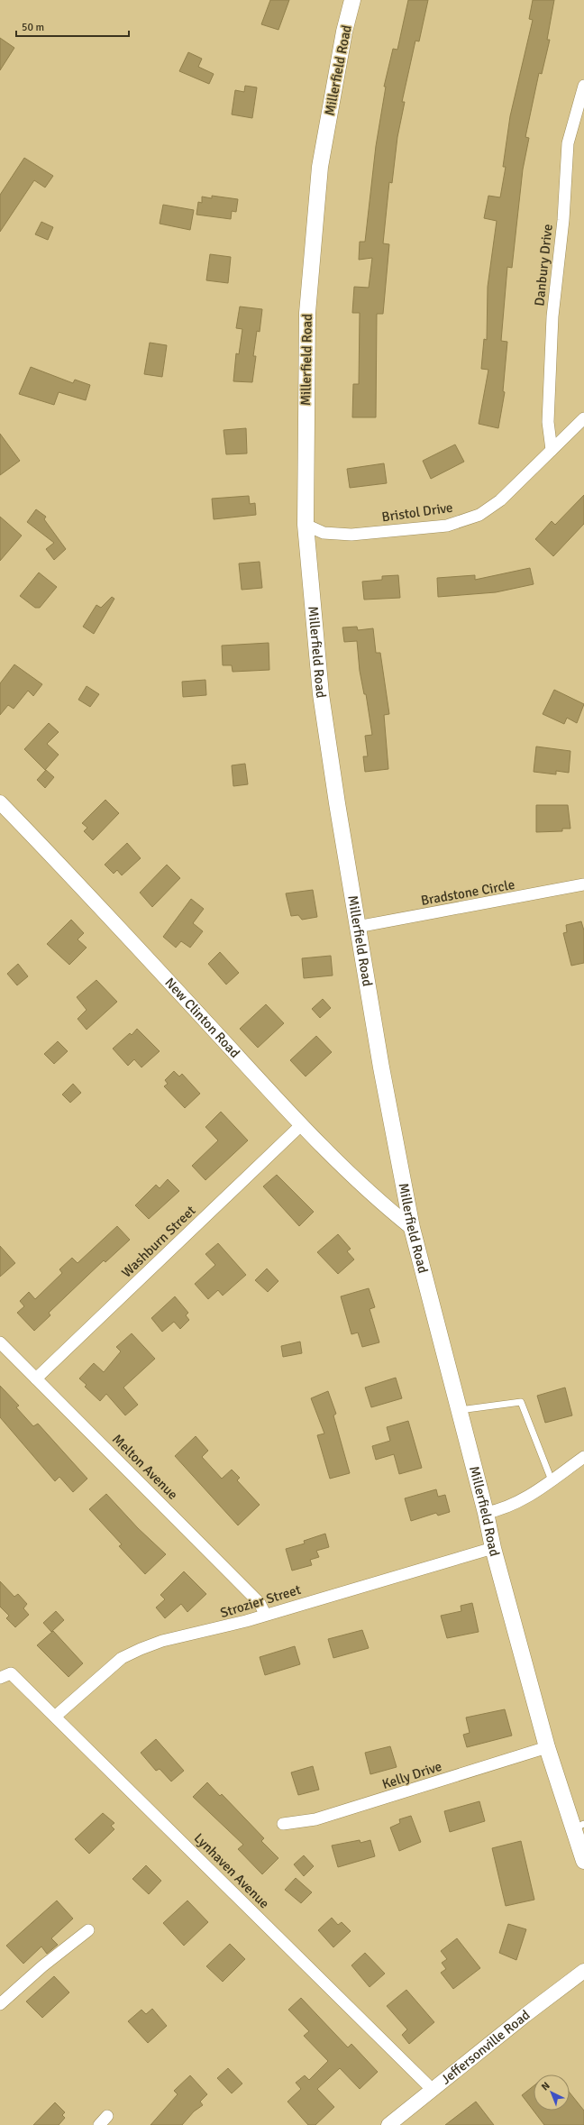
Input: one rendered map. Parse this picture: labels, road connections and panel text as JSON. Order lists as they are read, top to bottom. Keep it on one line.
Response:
{"streets":{"main road":["Millerfield Road"],"street":["Danbury Drive","Bristol Drive","Bradstone Circle","New Clinton Road","Washburn Street","Melton Avenue","Strozier Street","Kelly Drive","Lynhaven Avenue","Jeffersonville Road"]},"crossings":[["Millerfield Road","Bristol Drive"],["Millerfield Road","Bradstone Circle"],["Millerfield Road","New Clinton Road"],["Millerfield Road","Strozier Street"],["Millerfield Road","Kelly Drive"],["Danbury Drive","Bristol Drive"],["New Clinton Road","Washburn Street"],["Washburn Street","Melton Avenue"],["Melton Avenue","Strozier Street"],["Strozier Street","Lynhaven Avenue"],["Lynhaven Avenue","Jeffersonville Road"]],"scale_bar":"50 m","north":"top left"}
